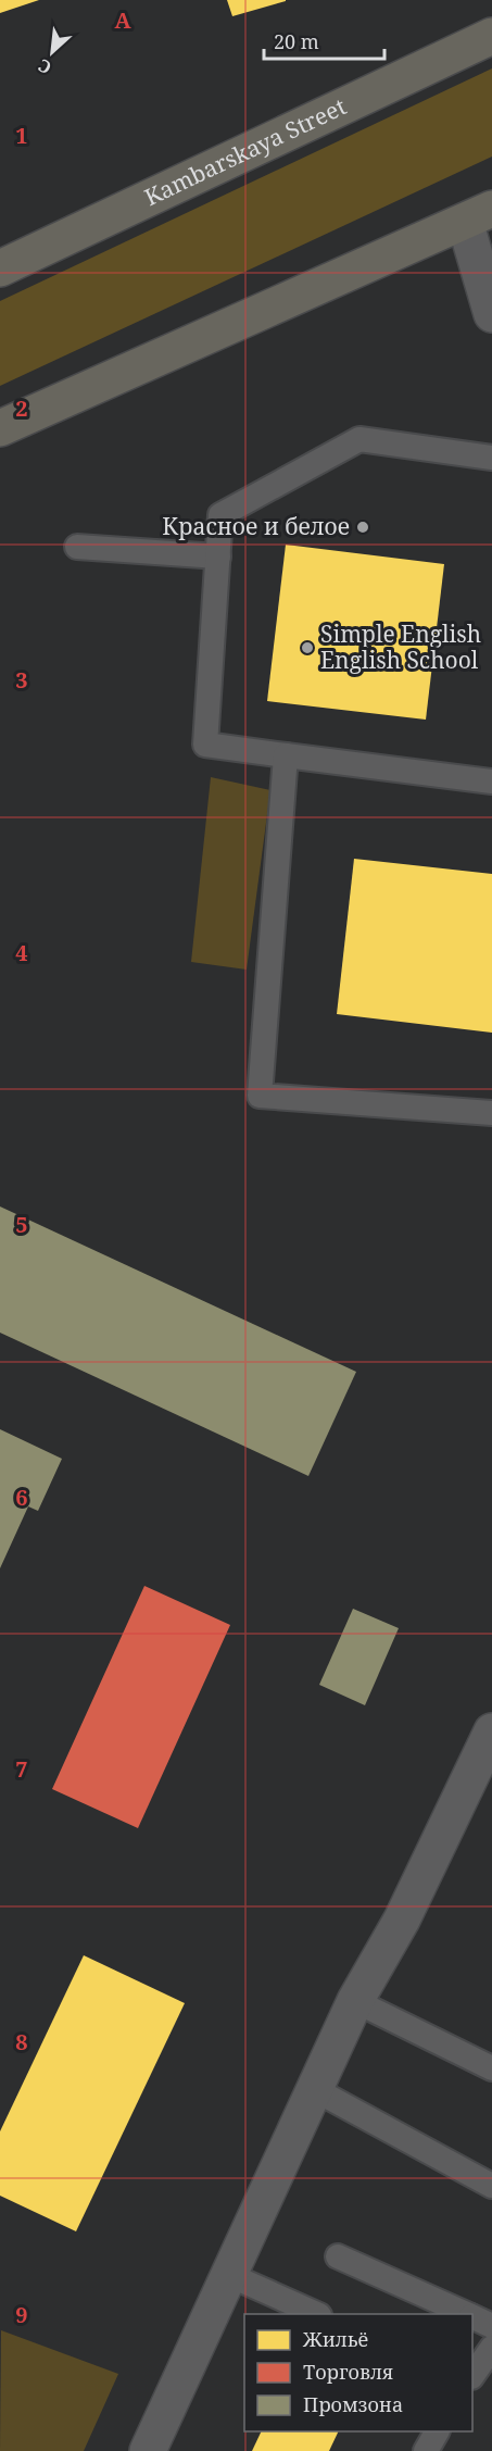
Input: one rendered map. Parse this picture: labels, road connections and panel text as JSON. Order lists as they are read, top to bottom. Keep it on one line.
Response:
{"streets":{"main road":["Kambarskaya Street"]},"places":["Красное и белое","Simple English English School"],"legend":["Жильё","Торговля","Промзона"],"scale_bar":"20 m","north":"bottom left","grid":{"columns":["A"],"rows":["1","2","3","4","5","6","7","8","9"]}}
